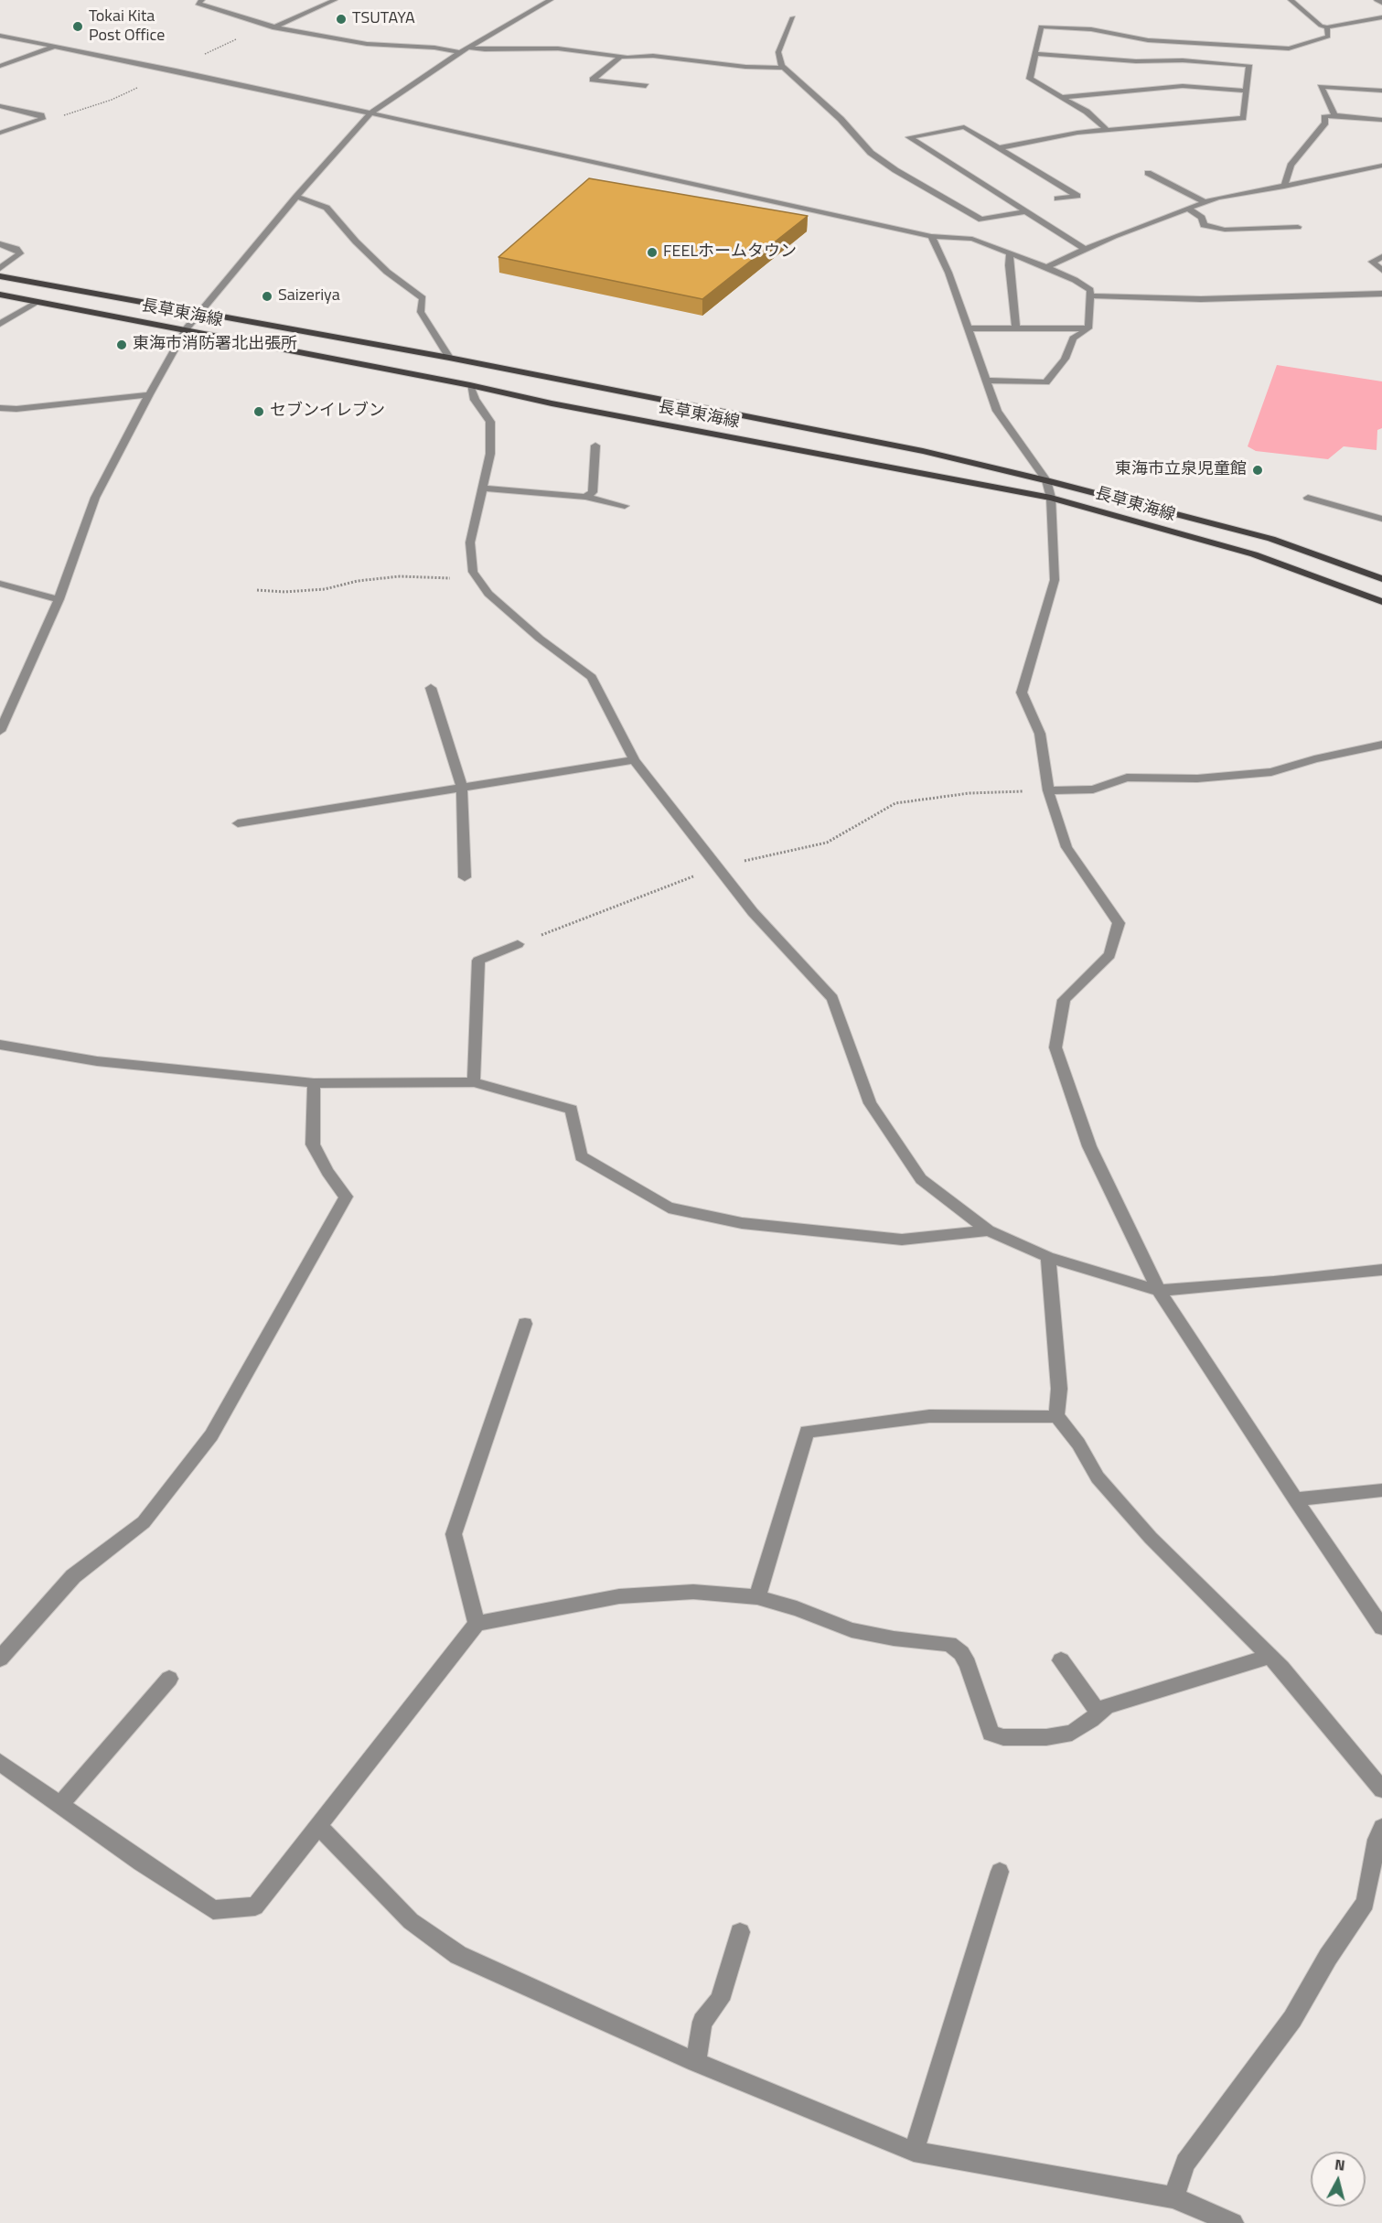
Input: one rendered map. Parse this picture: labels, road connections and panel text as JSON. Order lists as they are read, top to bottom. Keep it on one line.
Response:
{"streets":{"main road":["長草東海線"]},"places":["TSUTAYA","Tokai Kita Post Office","FEELホームタウン","Saizeriya","東海市消防署北出張所","セブンイレブン","東海市立泉児童館"],"north":"top"}
